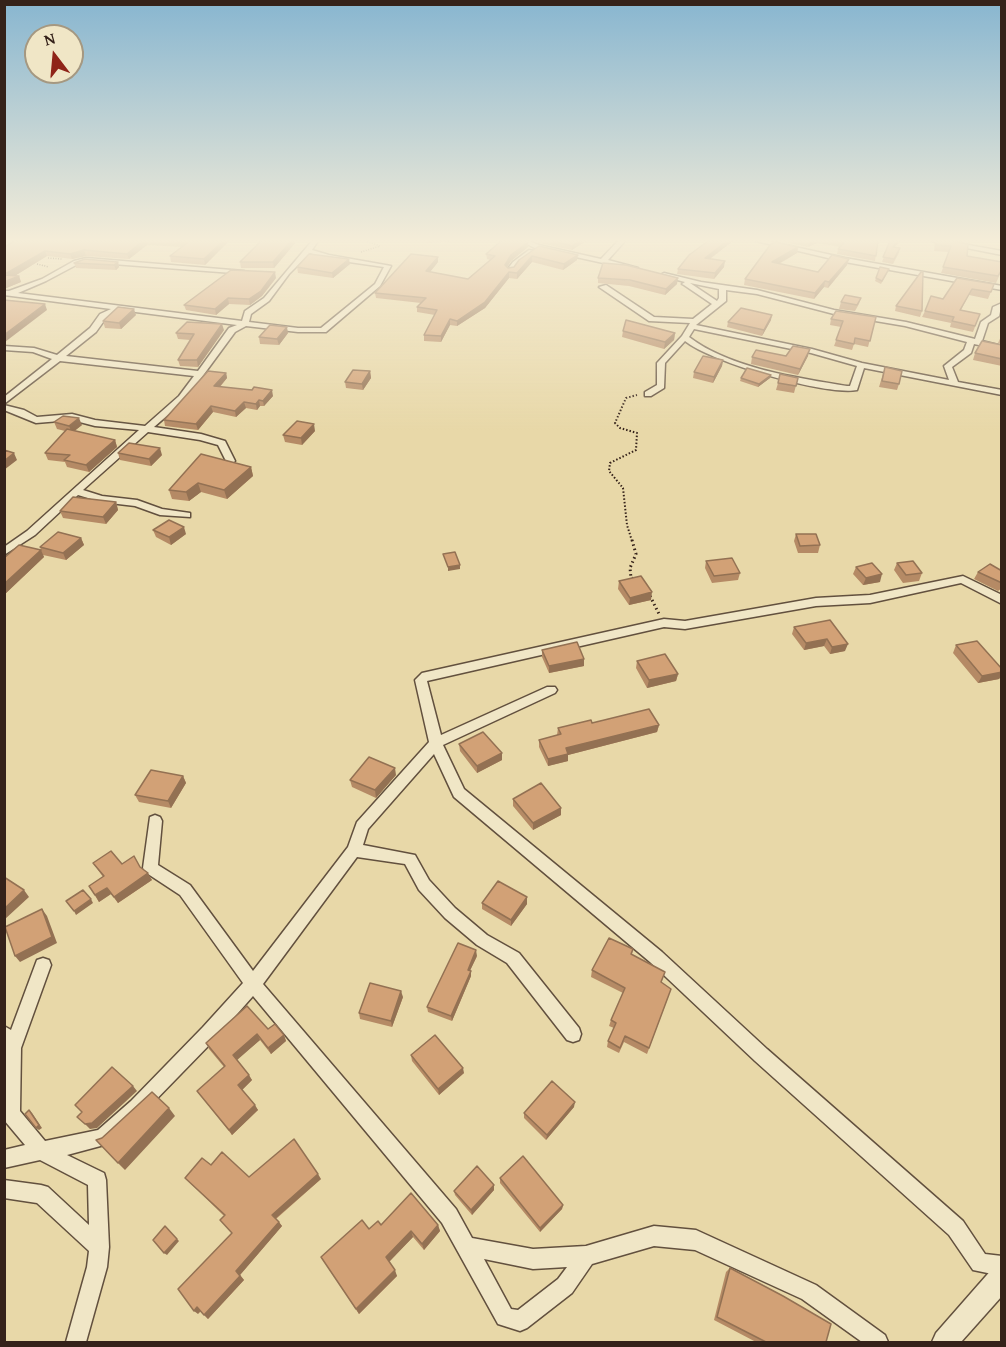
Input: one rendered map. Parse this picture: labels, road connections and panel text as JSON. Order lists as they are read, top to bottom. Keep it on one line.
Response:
{"north":"top"}
